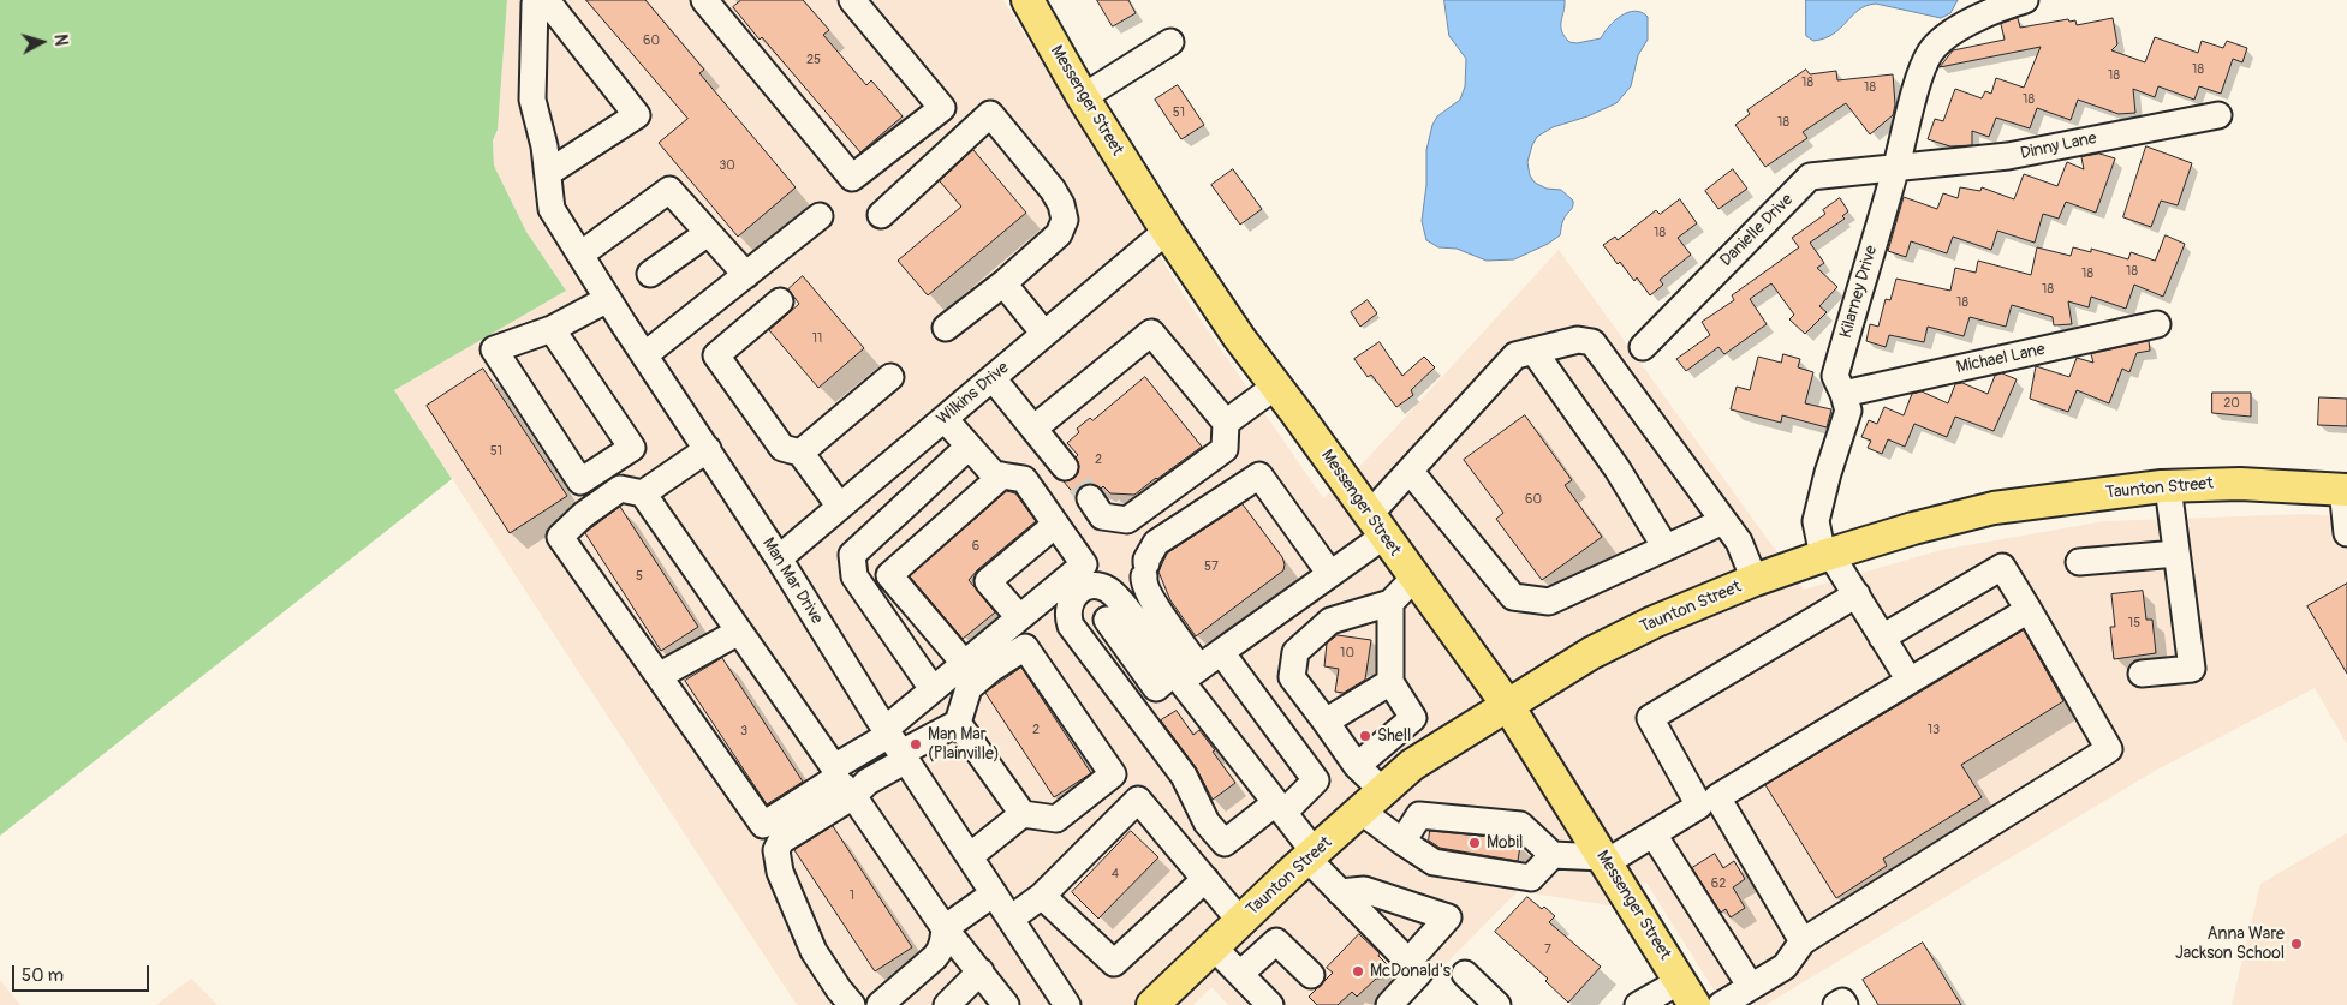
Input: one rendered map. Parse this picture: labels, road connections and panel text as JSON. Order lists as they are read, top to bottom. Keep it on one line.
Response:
{"streets":{"main road":["Messenger Street","Taunton Street"],"street":["Dinny Lane","Danielle Drive","Kilarney Drive","Michael Lane","Wilkins Drive","Man Mar Drive"]},"crossings":[["Messenger Street","Wilkins Drive"],["Messenger Street","Taunton Street"],["Dinny Lane","Danielle Drive"],["Dinny Lane","Kilarney Drive"],["Danielle Drive","Kilarney Drive"],["Kilarney Drive","Michael Lane"],["Kilarney Drive","Taunton Street"],["Wilkins Drive","Man Mar Drive"]],"places":["Shell","Man Mar (Plainville)","Mobil","Anna Ware Jackson School","McDonald's"],"house_numbers":["60","25","18","18","18","18","18","51","18","30","18","18","18","18","18","11","20","51","2","60","6","57","5","15","10","2","13","3","4","62","1","7"],"scale_bar":"50 m","north":"right"}
